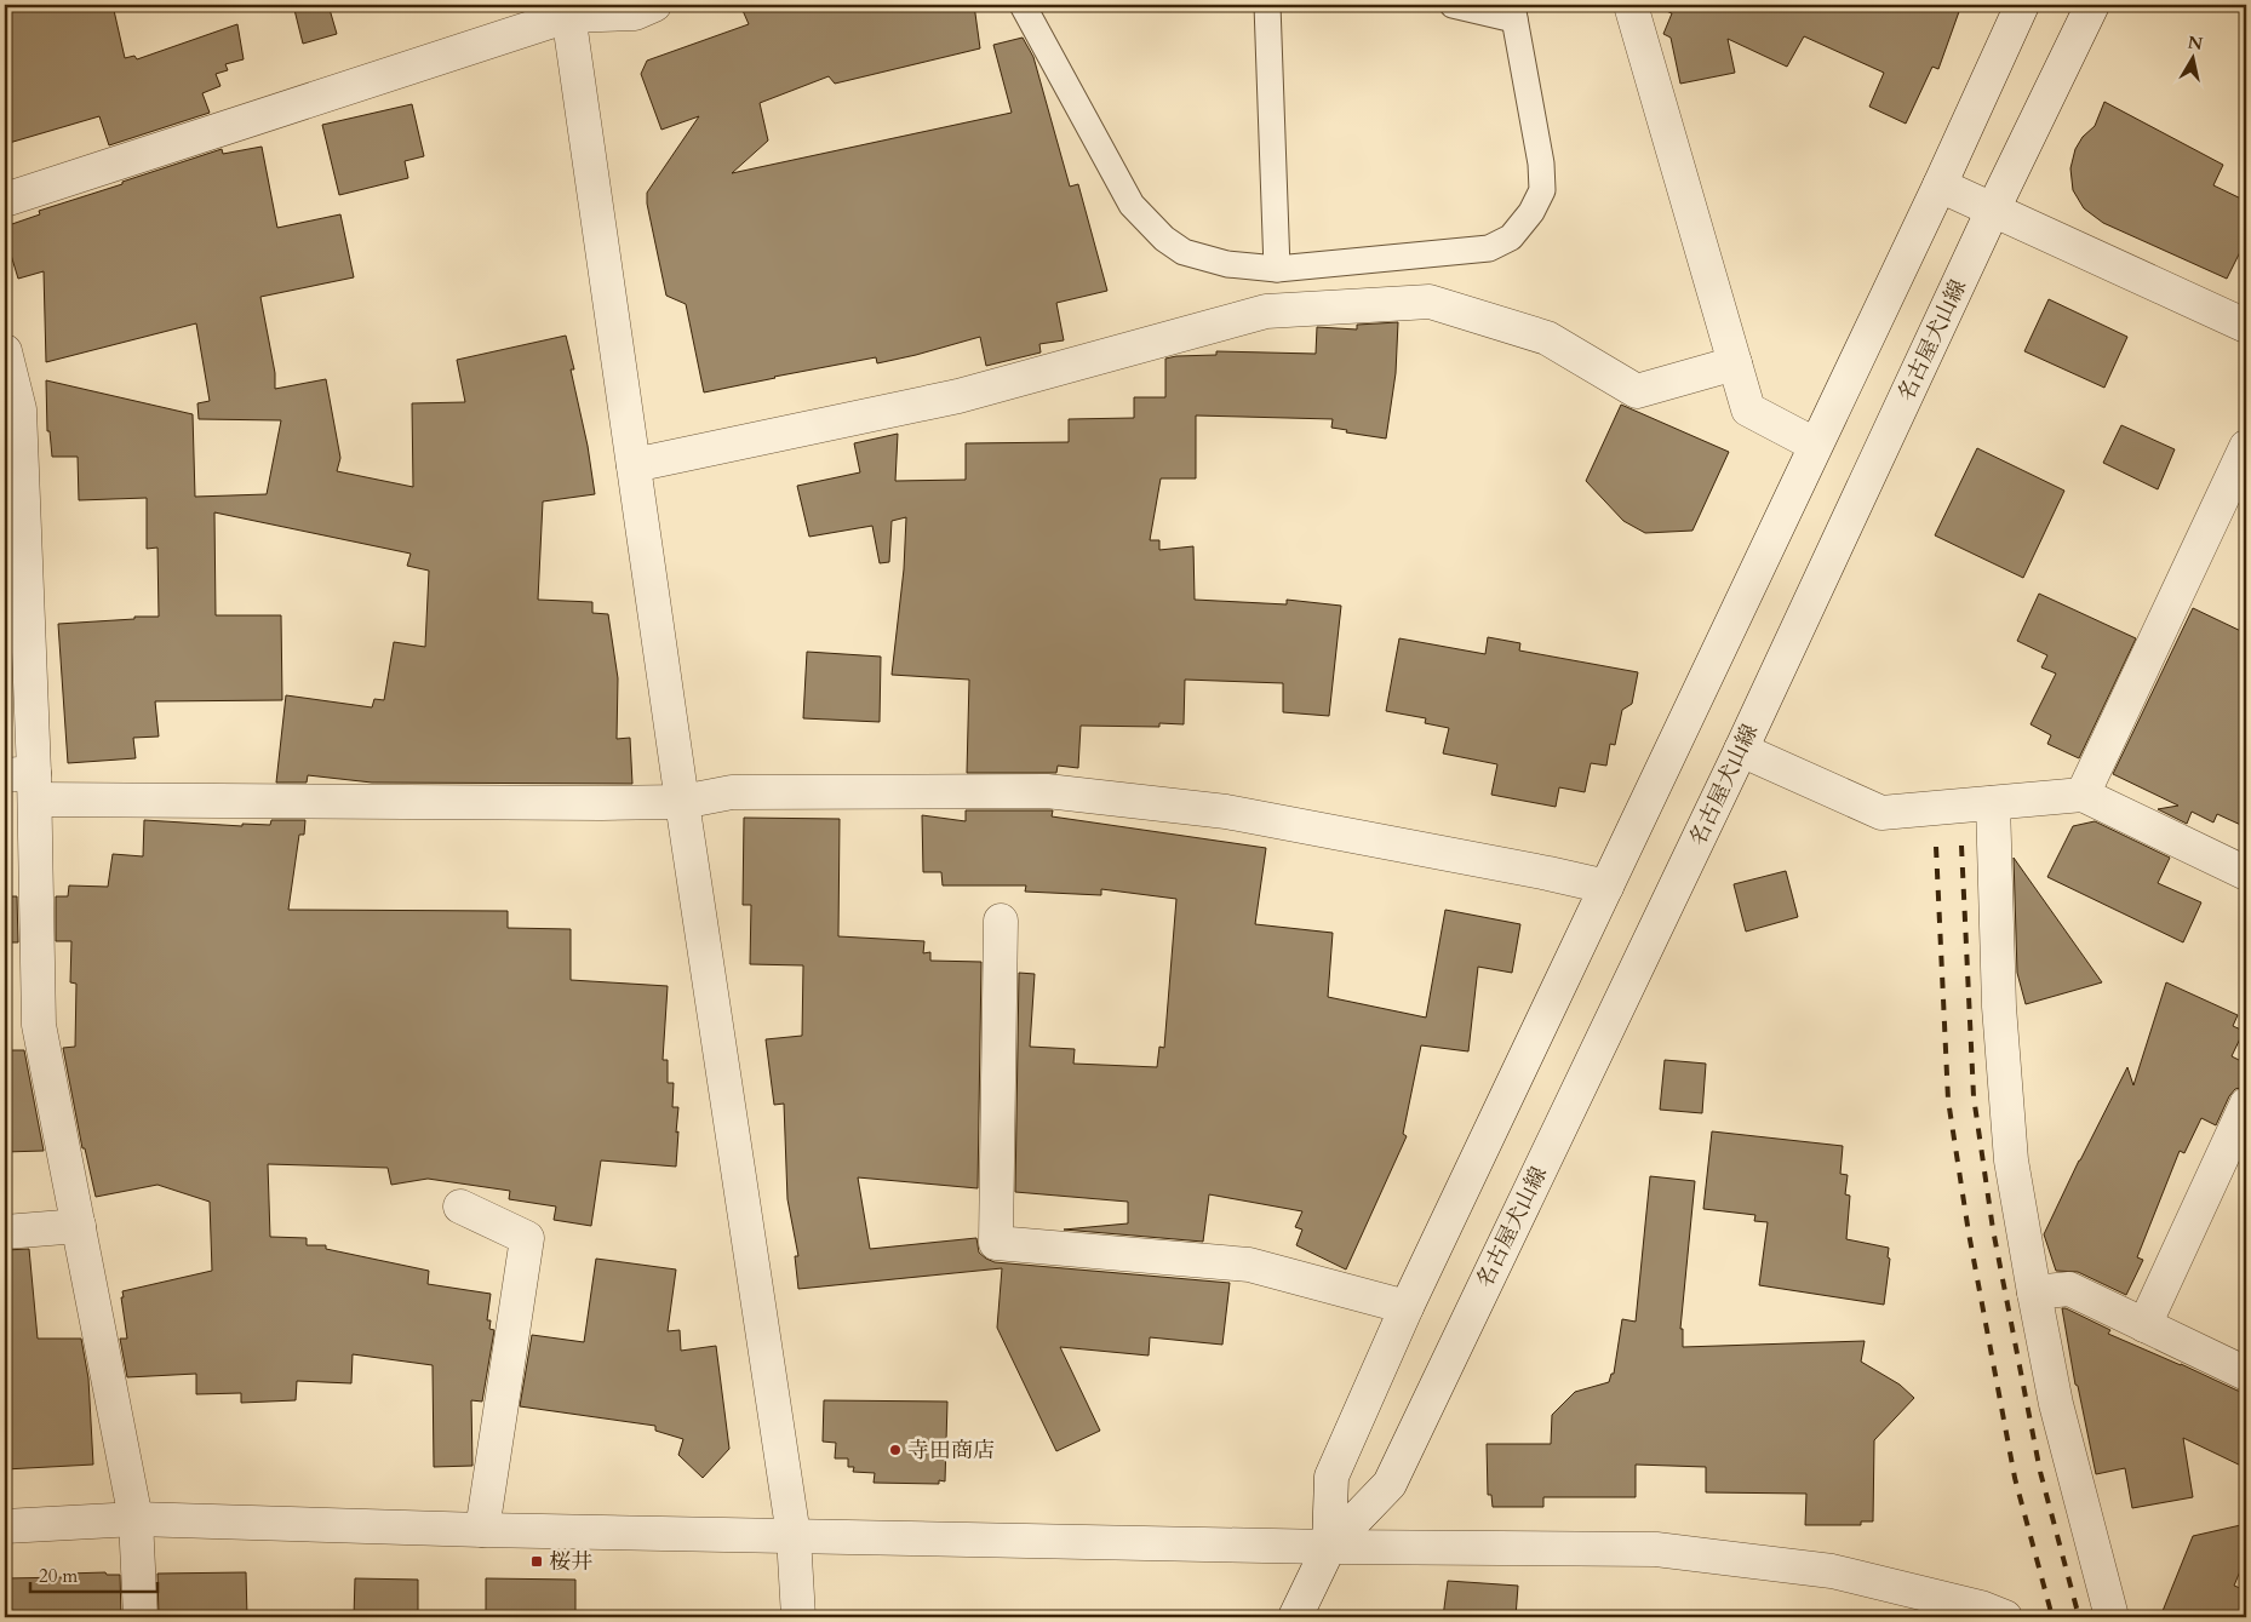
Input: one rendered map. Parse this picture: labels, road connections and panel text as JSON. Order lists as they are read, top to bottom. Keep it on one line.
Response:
{"streets":{"street":["名古屋犬山線"]},"places":{"other":["寺田商店"],"transit":["桜井"]},"scale_bar":"20 m","north":"top"}
